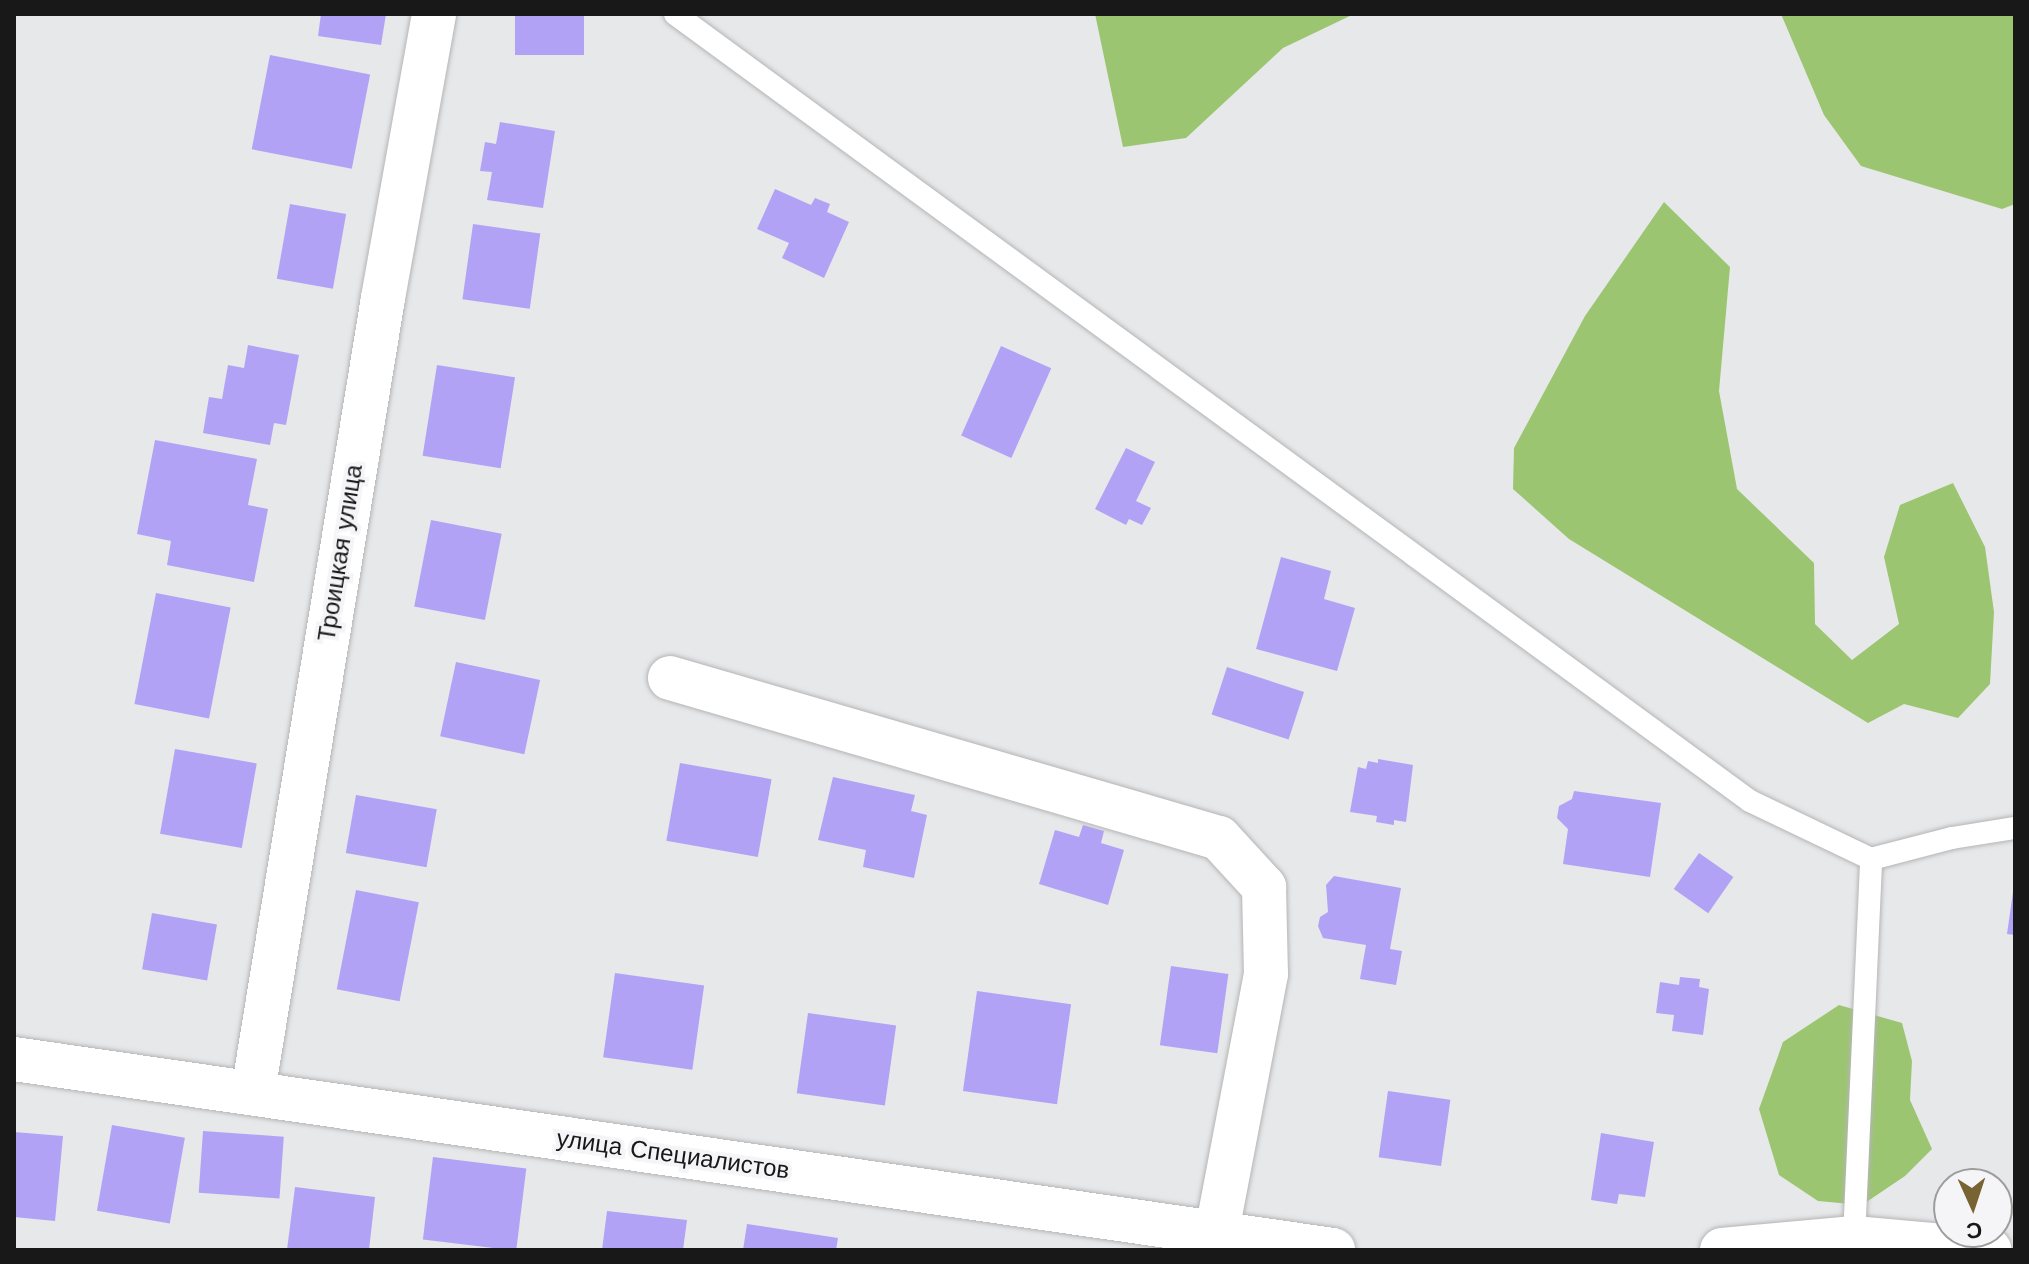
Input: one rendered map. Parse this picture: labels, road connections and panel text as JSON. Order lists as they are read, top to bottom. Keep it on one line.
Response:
{"streets":{"street":["Троицкая улица","улица Специалистов"]},"crossings":[["Троицкая улица","улица Специалистов"]],"north":"bottom"}
